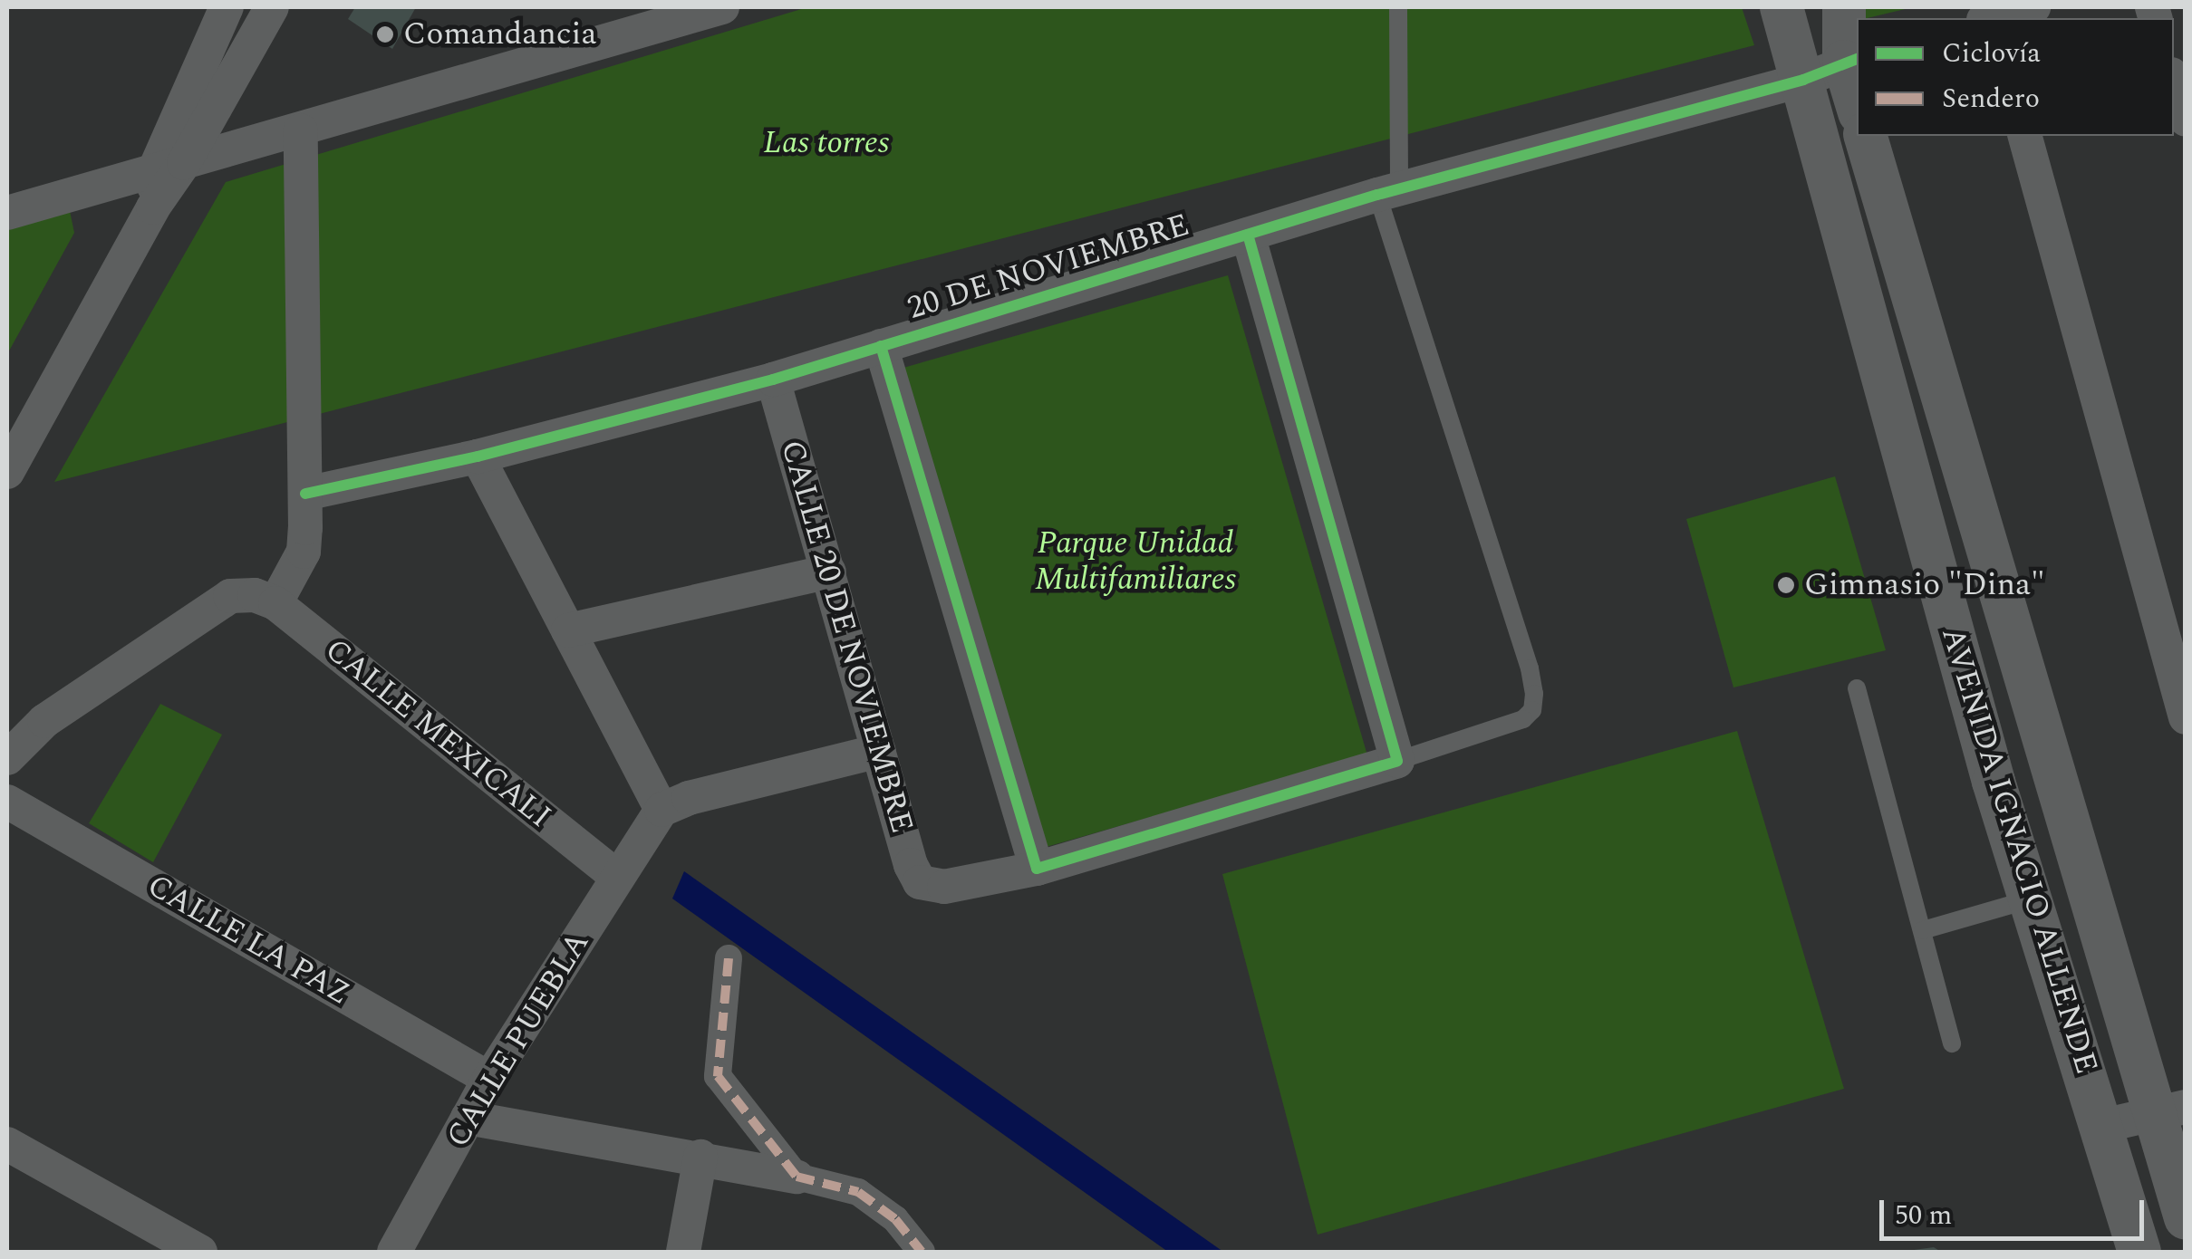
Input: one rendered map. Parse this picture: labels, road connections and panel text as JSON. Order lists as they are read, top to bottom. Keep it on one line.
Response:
{"streets":{"street":["20 DE NOVIEMBRE","CALLE 20 DE NOVIEMBRE","CALLE MEXICALI","AVENIDA IGNACIO ALLENDE","CALLE LA PAZ","CALLE PUEBLA"]},"crossings":[["20 DE NOVIEMBRE","CALLE 20 DE NOVIEMBRE"],["20 DE NOVIEMBRE","AVENIDA IGNACIO ALLENDE"],["CALLE MEXICALI","CALLE PUEBLA"],["CALLE LA PAZ","CALLE PUEBLA"]],"parks":["Las torres","Parque Unidad Multifamiliares"],"places":["Comandancia","Gimnasio \"Dina\""],"legend":["Ciclovía","Sendero"],"scale_bar":"50 m"}
